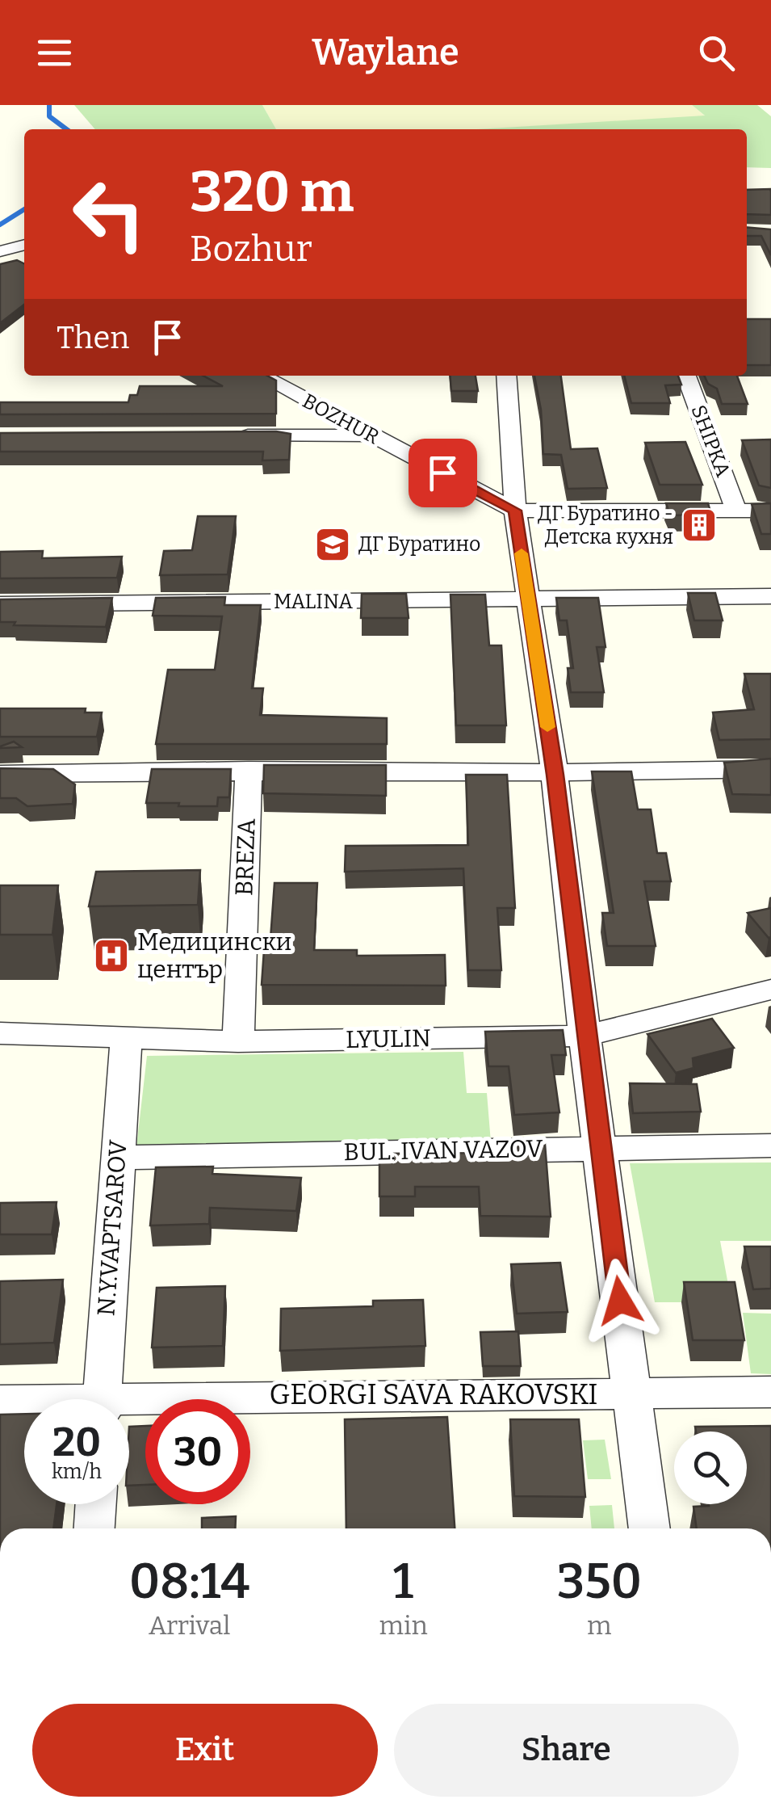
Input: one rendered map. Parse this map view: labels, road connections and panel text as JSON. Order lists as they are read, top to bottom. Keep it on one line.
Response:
{"streets":{"street":["BOZHUR","SHIPKA","MALINA","BREZA","LYULIN","BUL. IVAN VAZOV","N.Y.VAPTSAROV","GEORGI SAVA RAKOVSKI"]},"crossings":[["BREZA","LYULIN"],["LYULIN","N.Y.VAPTSAROV"],["BUL. IVAN VAZOV","N.Y.VAPTSAROV"]],"places":{"building":["ДГ Буратино - Детска кухня"],"school or university":["ДГ Буратино"],"hospital":["Медицински център"]},"page":{"header":"Waylane","turn":["320 m","Bozhur"],"then":"Then","speed":"20 km/h","limit":"30","eta":["08:14","Arrival","1","min","350","m"],"buttons":["Exit","Share"]}}
